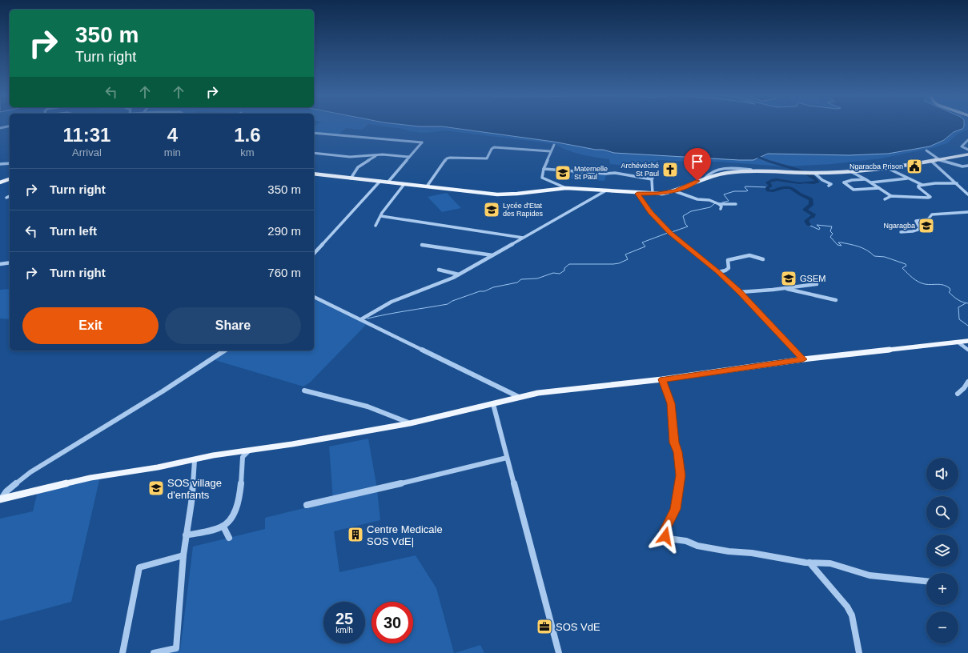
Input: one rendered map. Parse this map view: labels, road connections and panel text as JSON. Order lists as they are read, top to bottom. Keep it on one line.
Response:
{"places":{"public building":["Ngaracba Prison"],"church":["Archévéché St Paul"],"school or university":["Maternelle St Paul","Lycée d'Etat des Rapides","Ngaragba","GSEM","SOS village d'enfants"],"building":["Centre Medicale SOS VdE|"],"office":["SOS VdE"]},"page":{"turn":["350 m","Turn right"],"eta":["11:31","Arrival","4","min","1.6","km"],"list":[{"name":"Turn right","value":"350 m"},{"name":"Turn left","value":"290 m"},{"name":"Turn right","value":"760 m"}],"buttons":["Exit","Share"],"map_buttons":["+","−"],"speed":"25 km/h","limit":"30"}}
